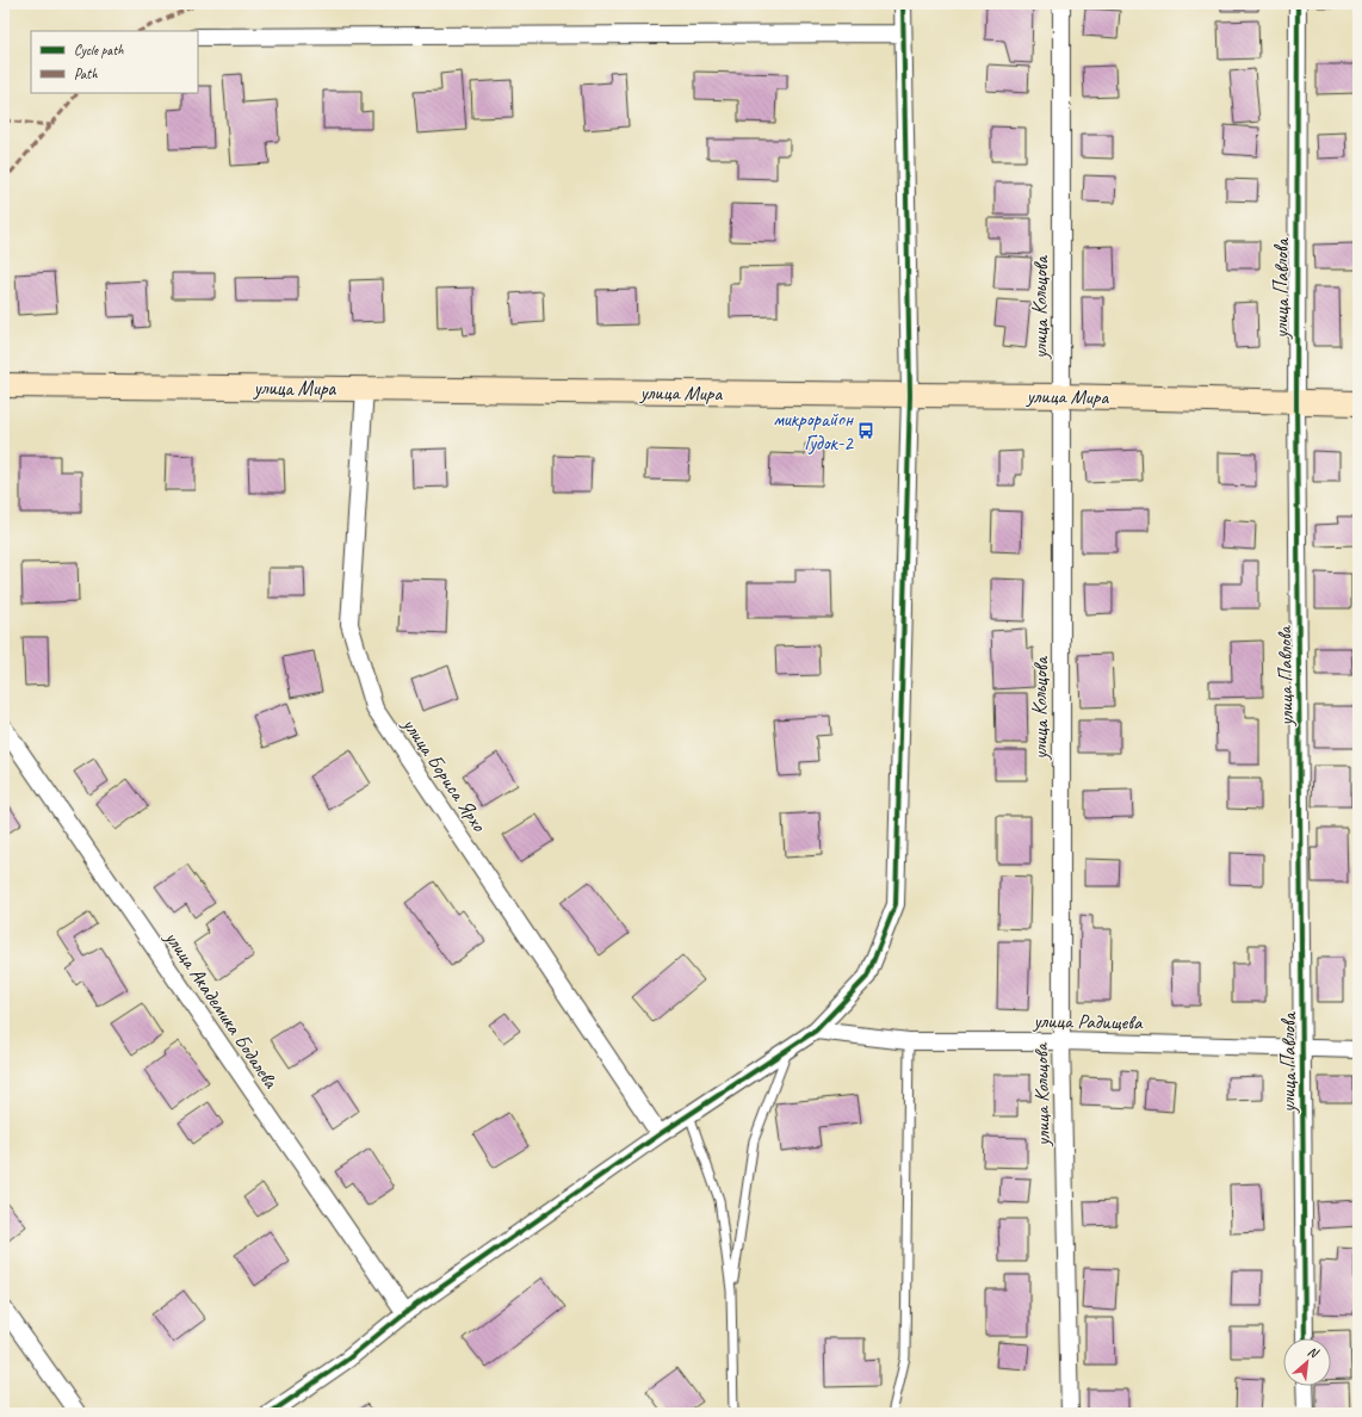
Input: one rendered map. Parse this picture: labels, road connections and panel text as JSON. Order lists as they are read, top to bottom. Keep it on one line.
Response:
{"streets":{"main road":["улица Мира"],"street":["улица Павлова","улица Кольцова","улица Бориса Ярхо","улица Академика Бодалева","улица Радищева"]},"crossings":[["улица Павлова","улица Мира"],["улица Павлова","улица Радищева"],["улица Кольцова","улица Мира"],["улица Кольцова","улица Радищева"],["улица Мира","улица Бориса Ярхо"]],"places":{"bus stop":["микрорайон Гудок-2"]},"legend":["Cycle path","Path"],"north":"top right"}
